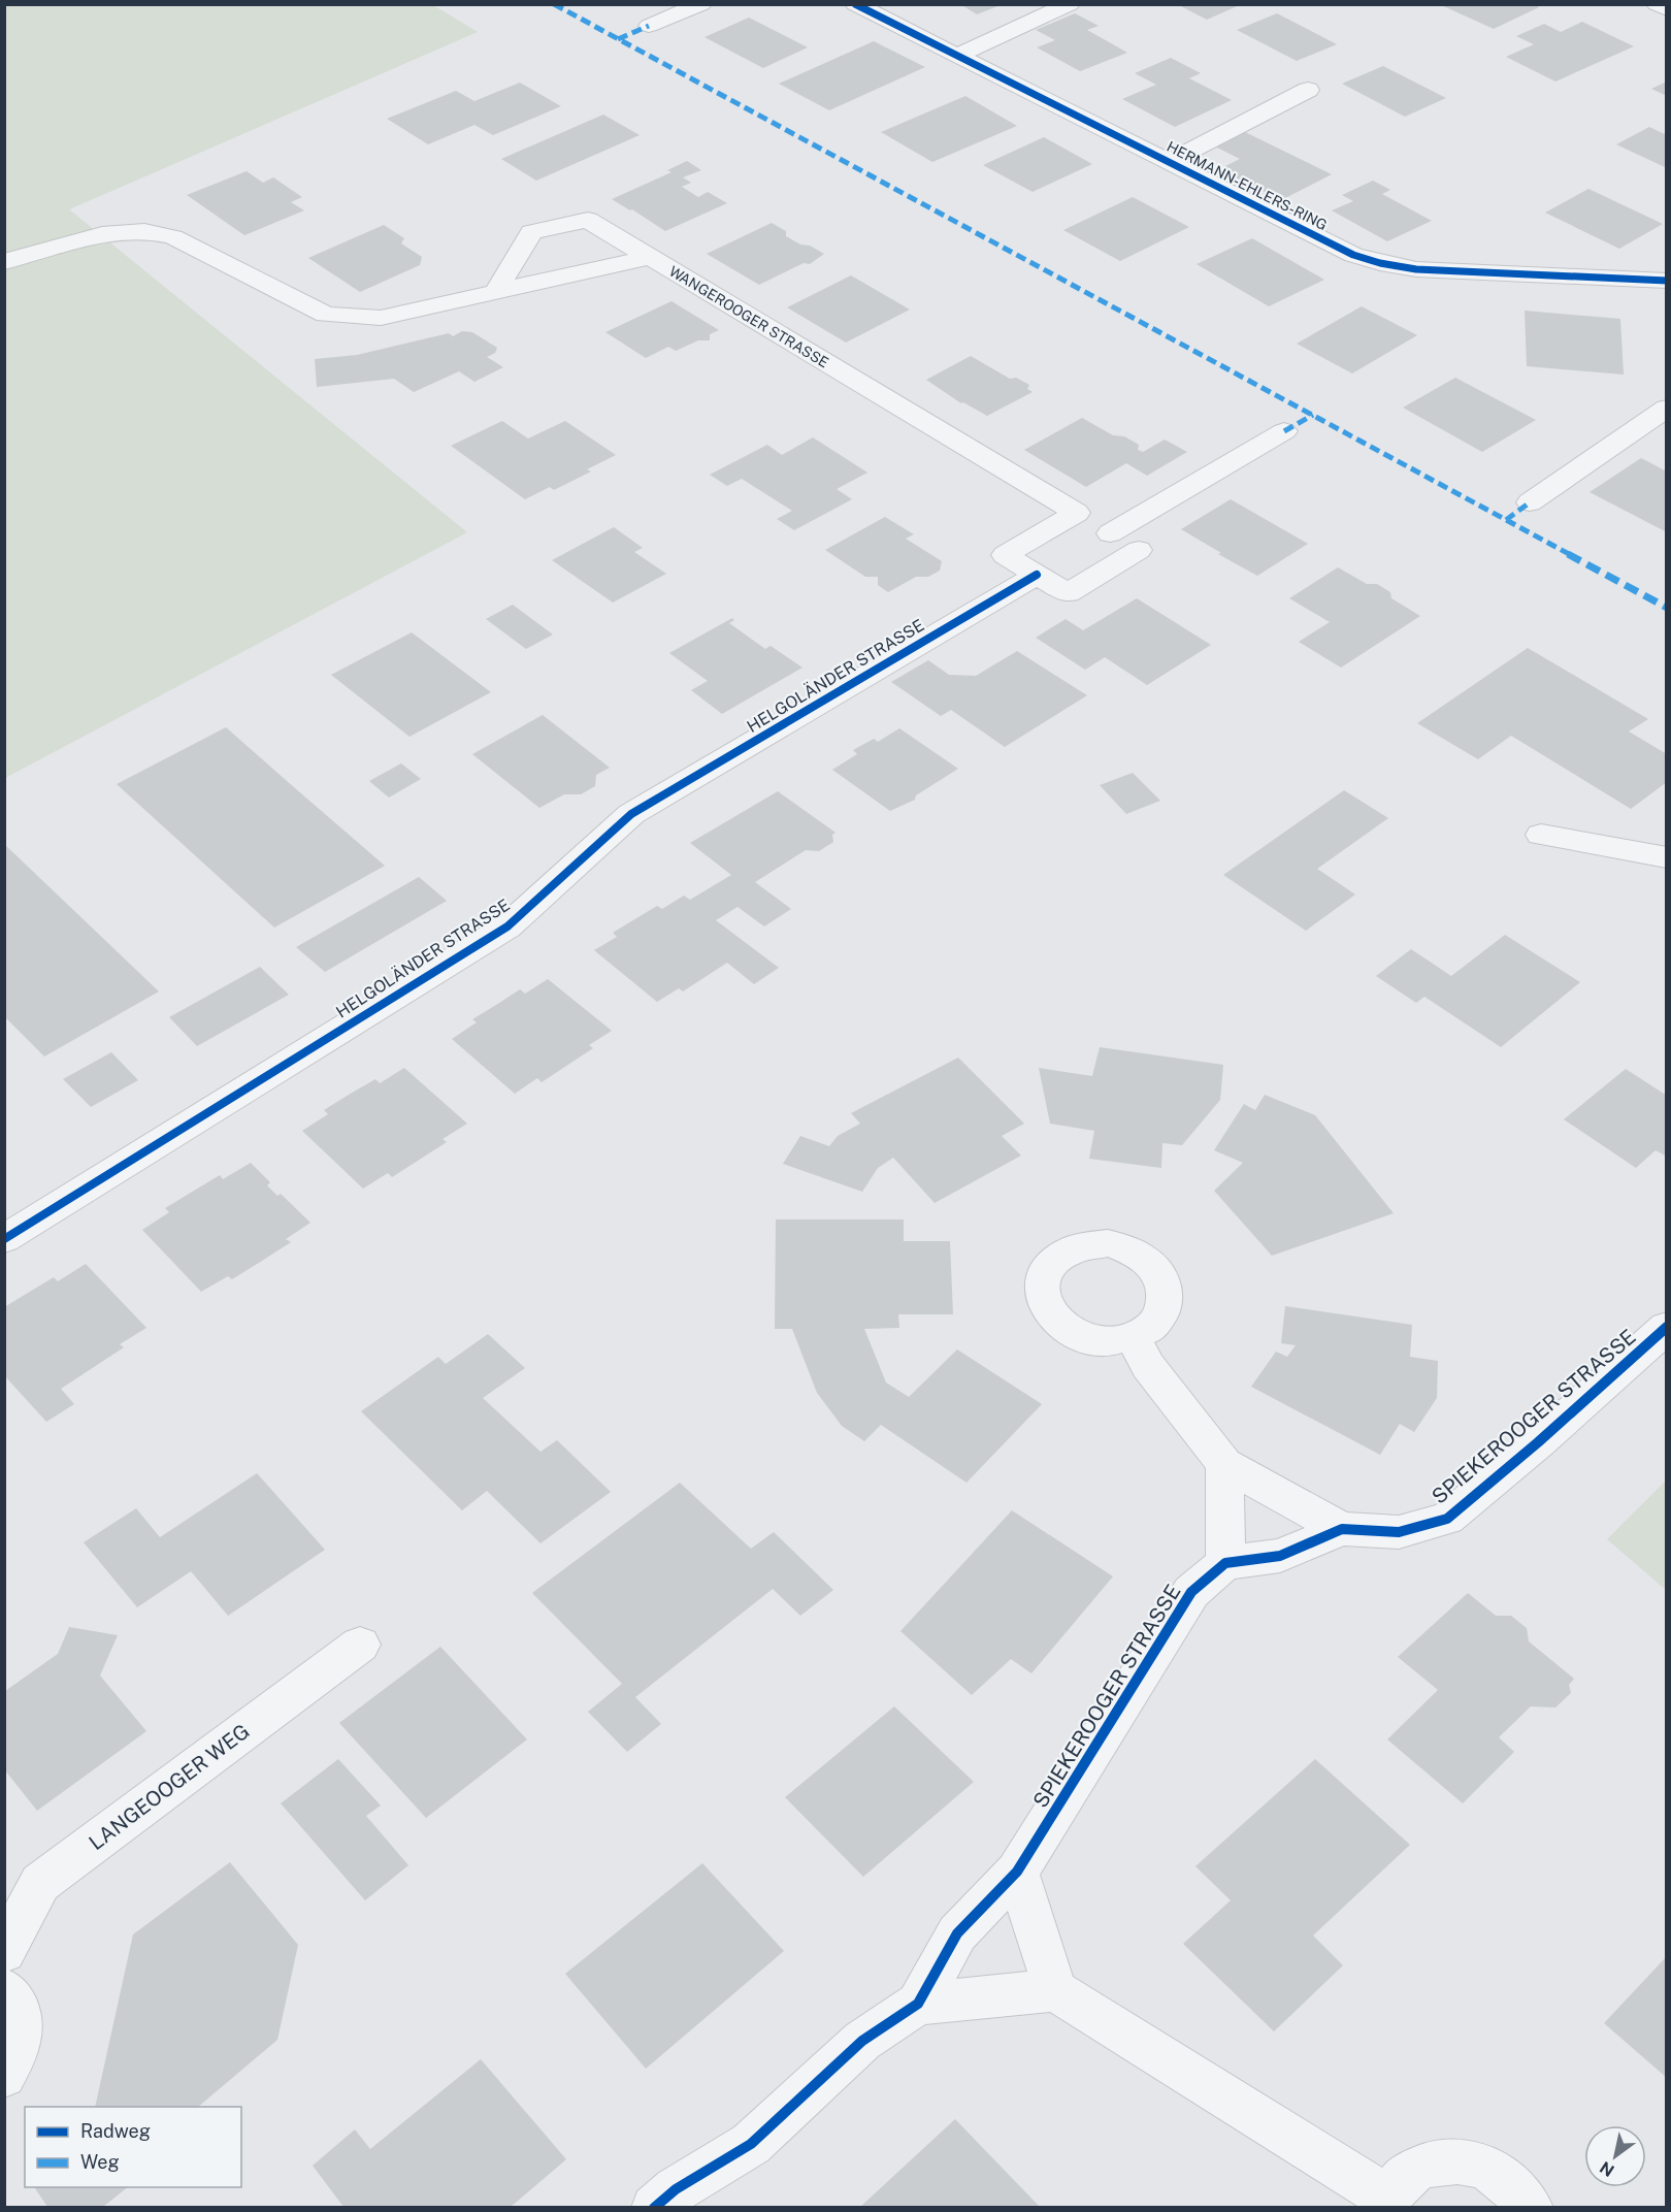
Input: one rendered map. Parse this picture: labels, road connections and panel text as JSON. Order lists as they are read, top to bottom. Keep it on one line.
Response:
{"streets":{"street":["HERMANN-EHLERS-RING","WANGEROOGER STRASSE","HELGOLÄNDER STRASSE","SPIEKEROOGER STRASSE","LANGEOOGER WEG"]},"crossings":[["WANGEROOGER STRASSE","HELGOLÄNDER STRASSE"]],"legend":["Radweg","Weg"],"north":"bottom left"}
